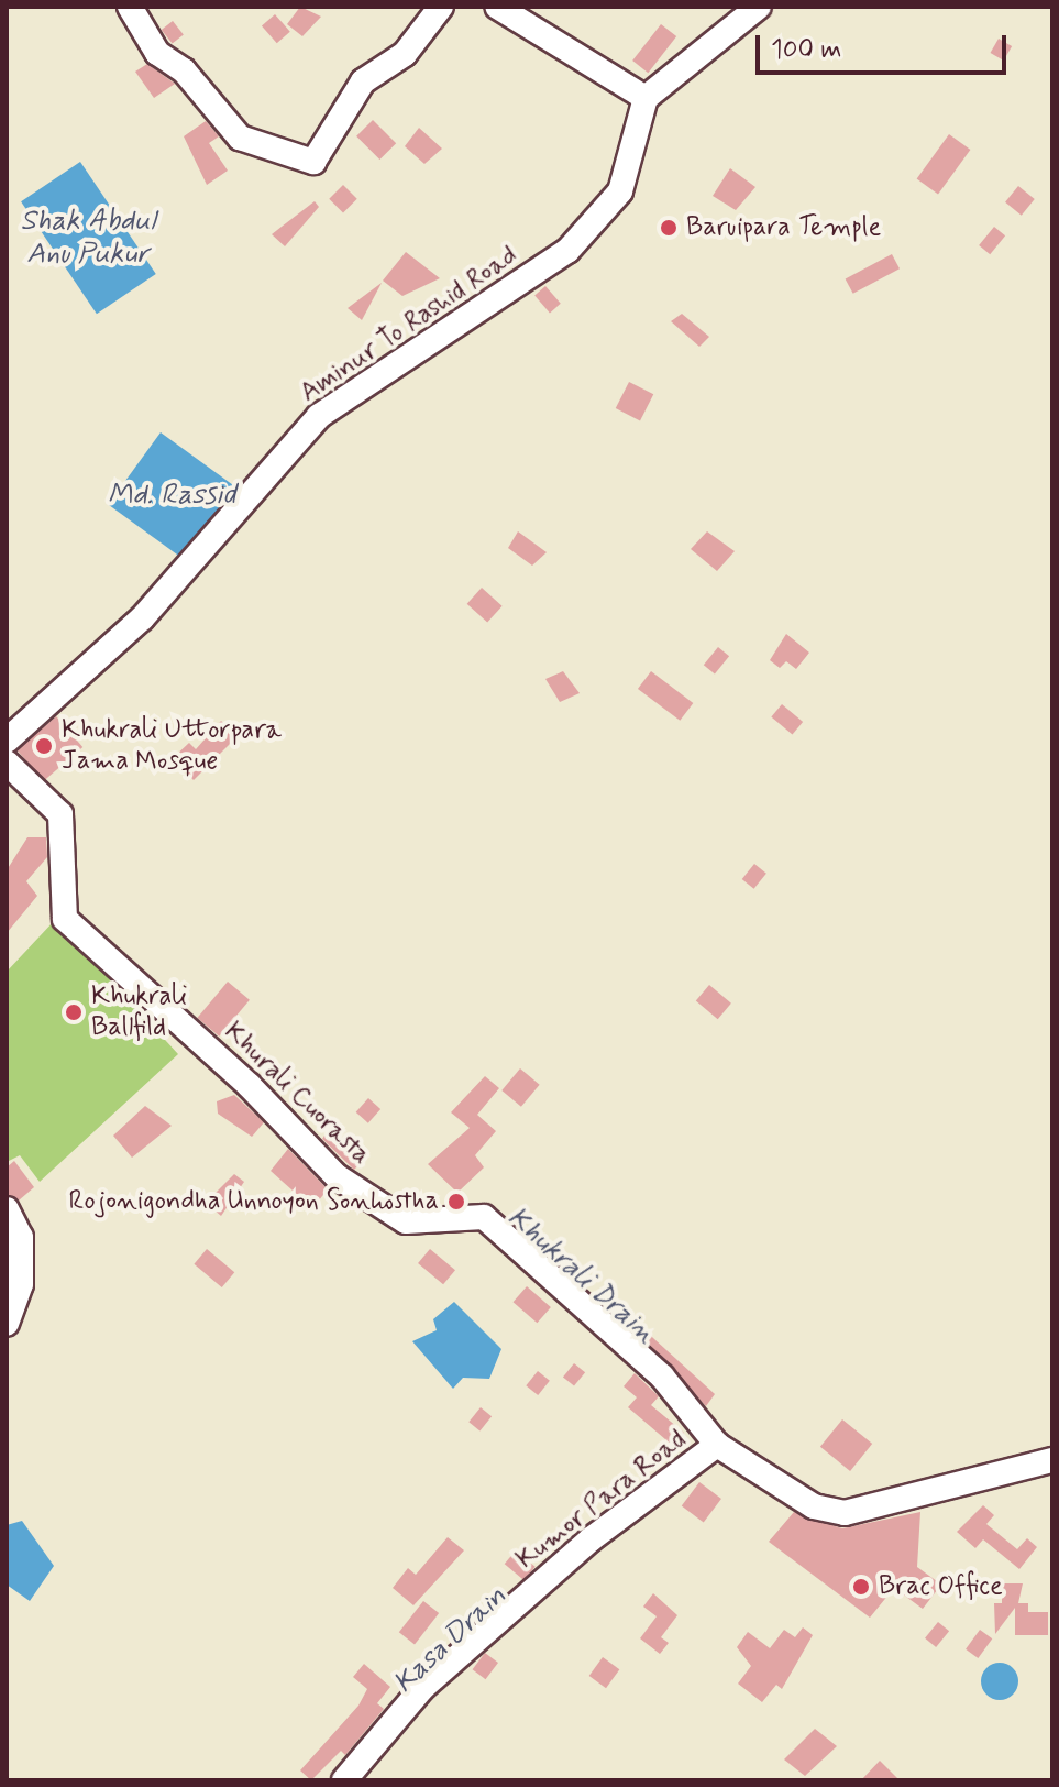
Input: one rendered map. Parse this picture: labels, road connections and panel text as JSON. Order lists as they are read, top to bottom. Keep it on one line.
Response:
{"streets":{"street":["Aminur To Rashid Road","Khurali Cuorasta","Kumor Para Road"]},"crossings":[["Khurali Cuorasta","Kumor Para Road"]],"water":["Shak Abdul Anu Pukur","Md. Rassid","Khukrali Drain","Kasa Drain"],"places":["Baruipara Temple","Khukrali Uttorpara Jama Mosque","Khukrali Ballfild","Rojonigondha Unnoyon Sonhostha","Brac Office"],"scale_bar":"100 m"}
